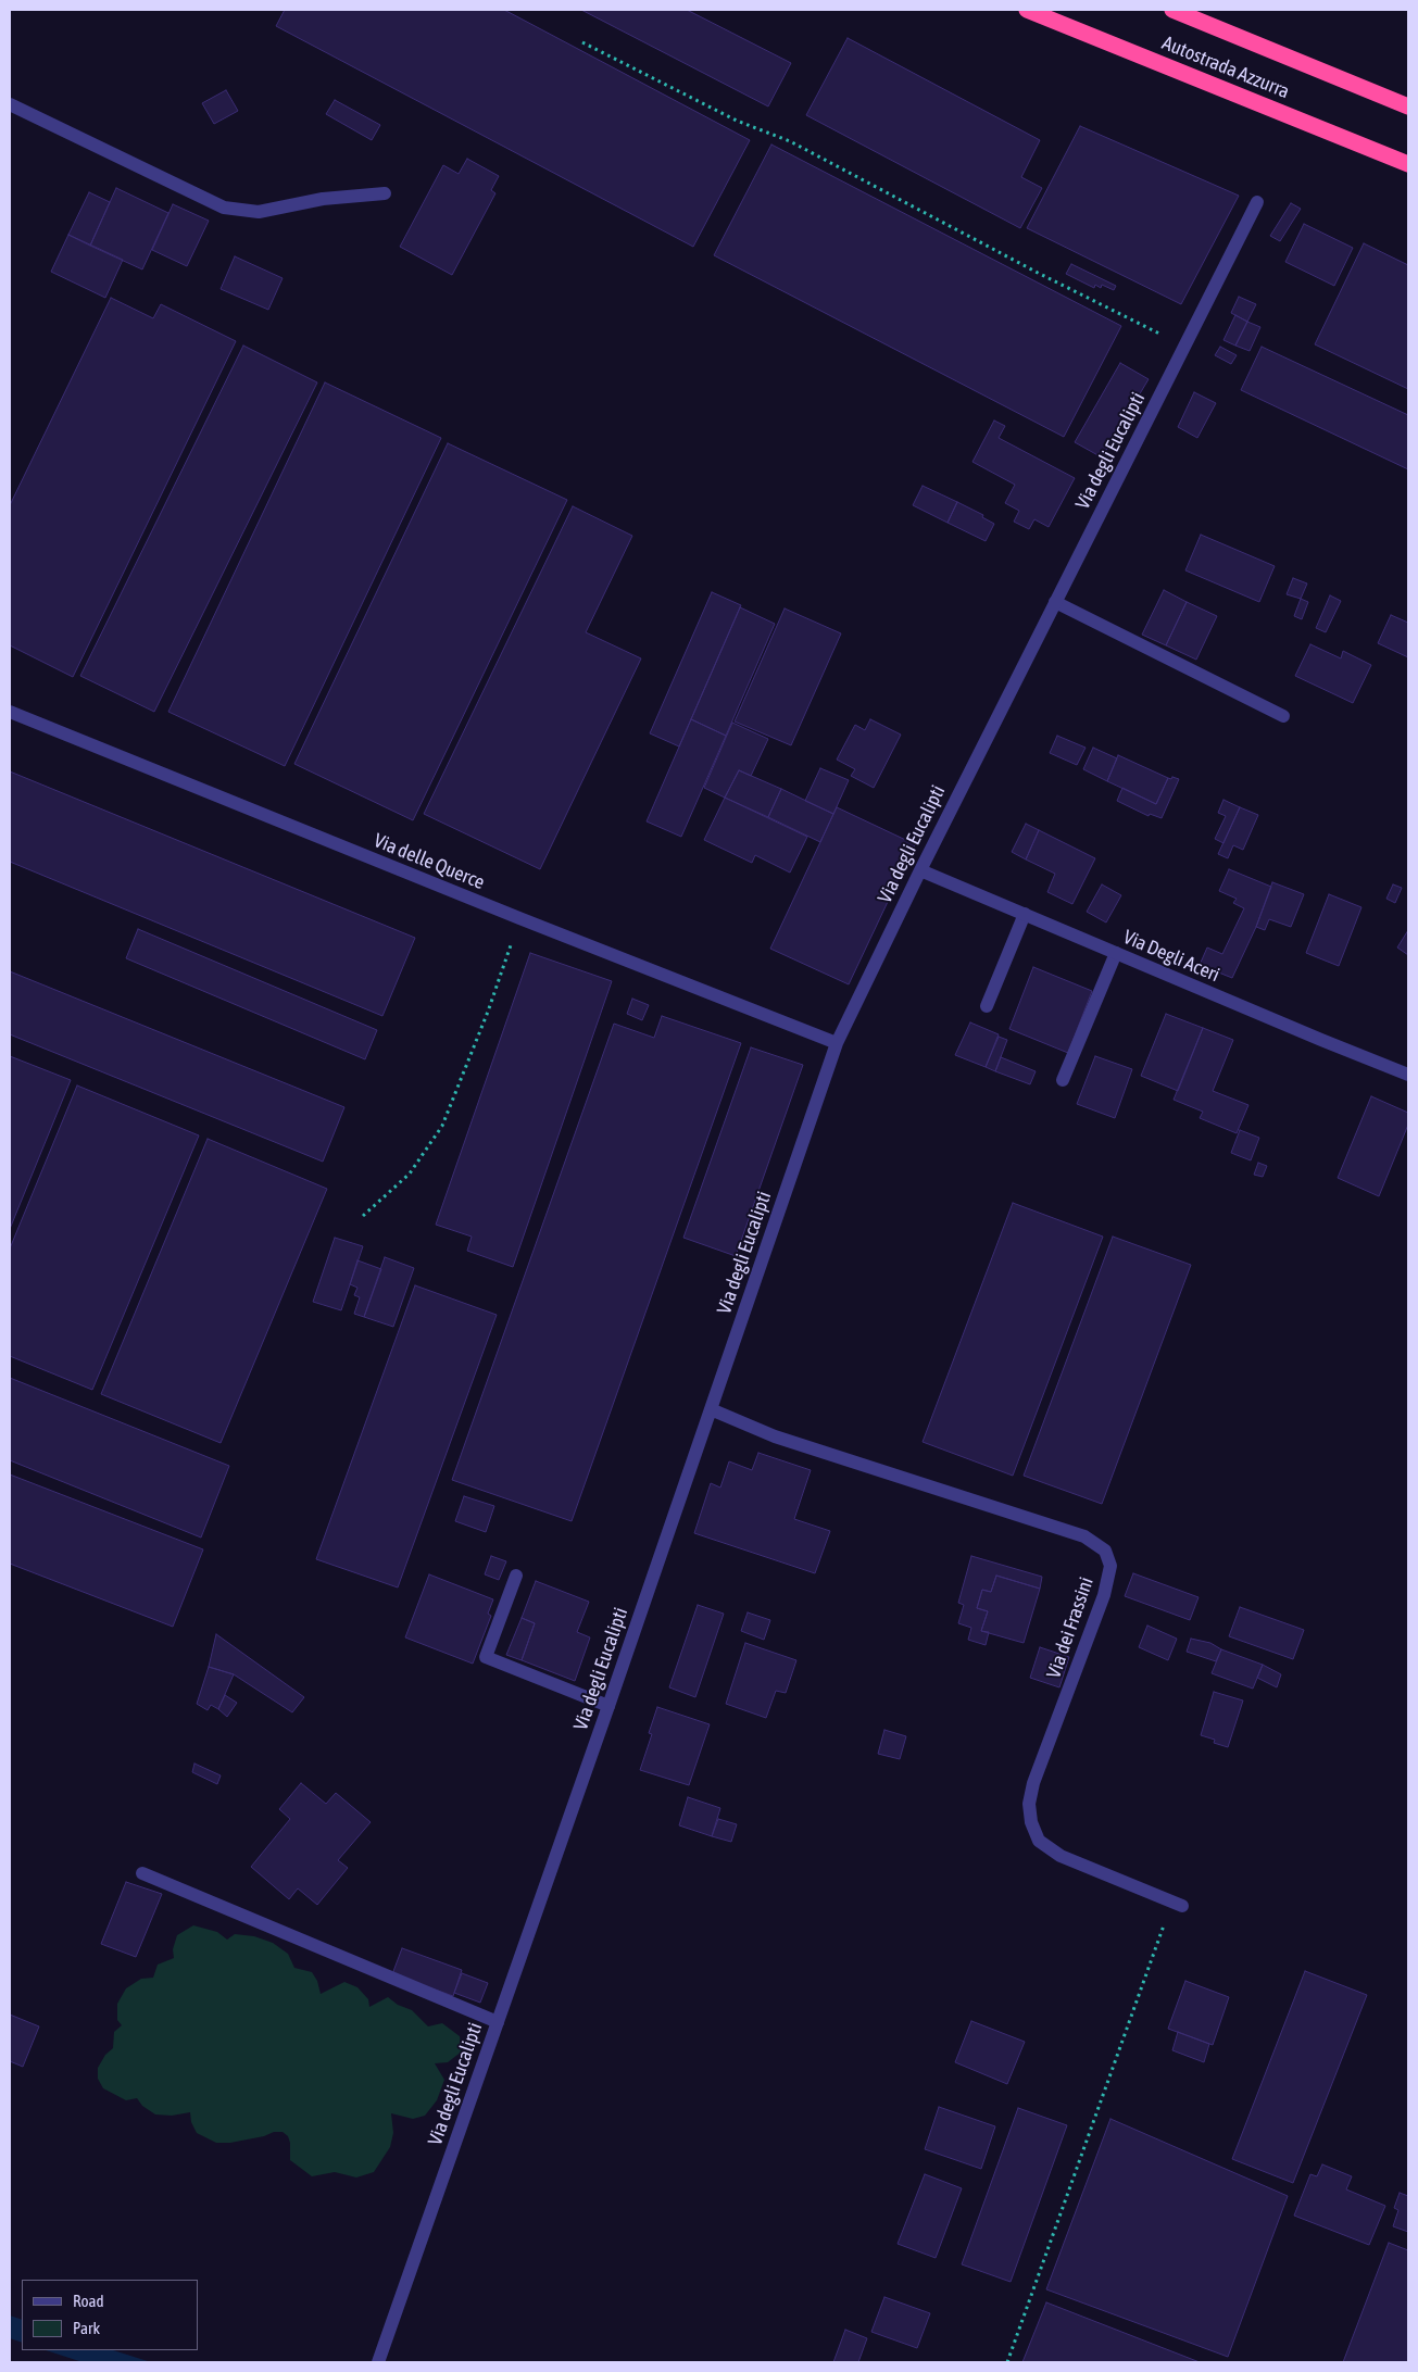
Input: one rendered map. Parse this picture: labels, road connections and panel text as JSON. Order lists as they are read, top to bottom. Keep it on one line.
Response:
{"streets":{"highway":["Autostrada Azzurra"],"street":["Via degli Eucalipti","Via delle Querce","Via Degli Aceri","Via dei Frassini"]},"crossings":[["Via degli Eucalipti","Via delle Querce"],["Via degli Eucalipti","Via Degli Aceri"],["Via degli Eucalipti","Via dei Frassini"]],"legend":["Road","Park"]}
